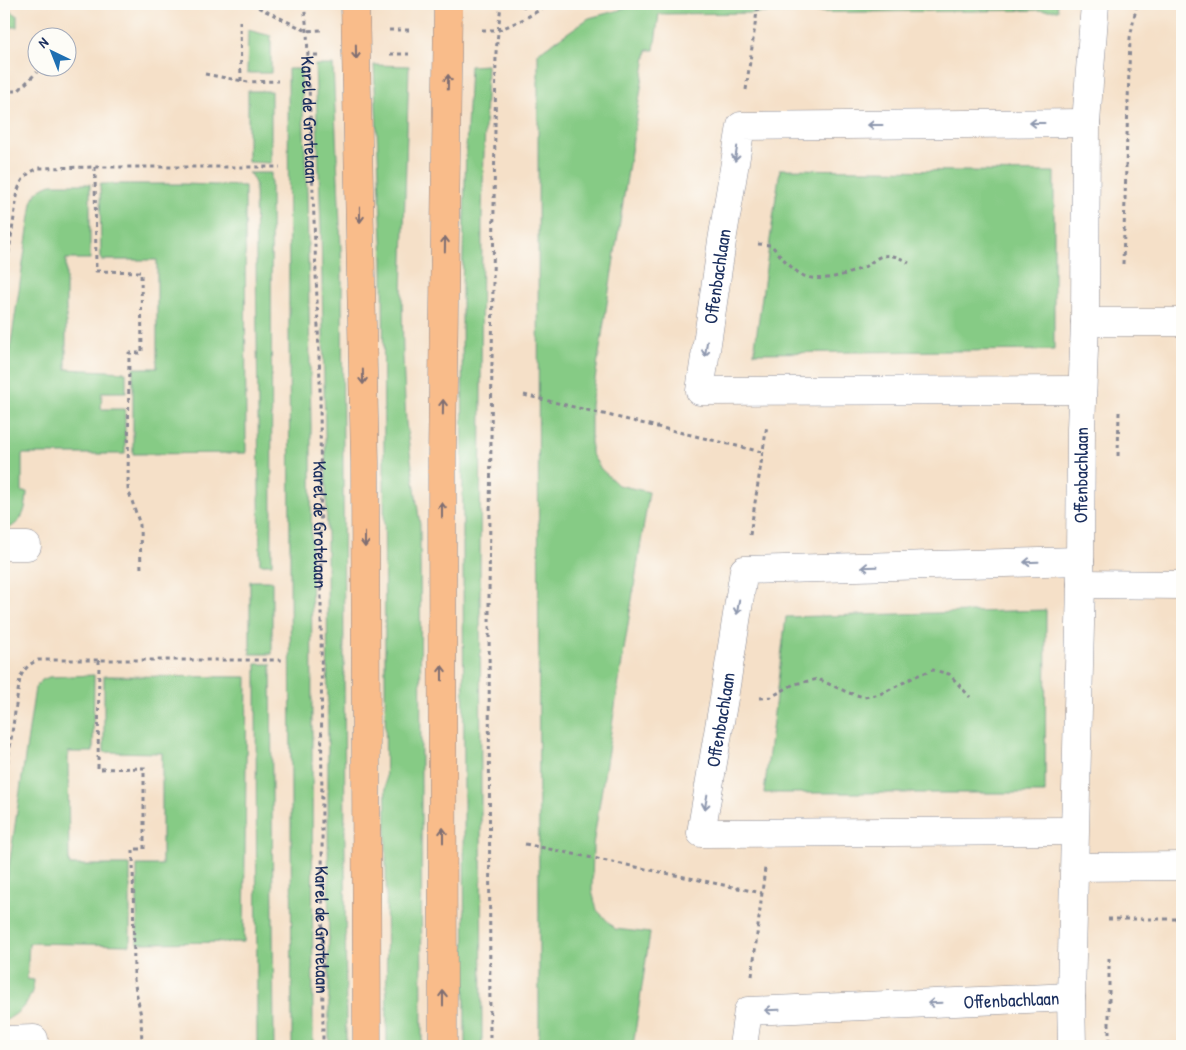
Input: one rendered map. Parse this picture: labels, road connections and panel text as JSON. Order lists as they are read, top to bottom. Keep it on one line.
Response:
{"streets":{"street":["Offenbachlaan"],"path":["Karel de Grotelaan"]},"north":"top left"}
